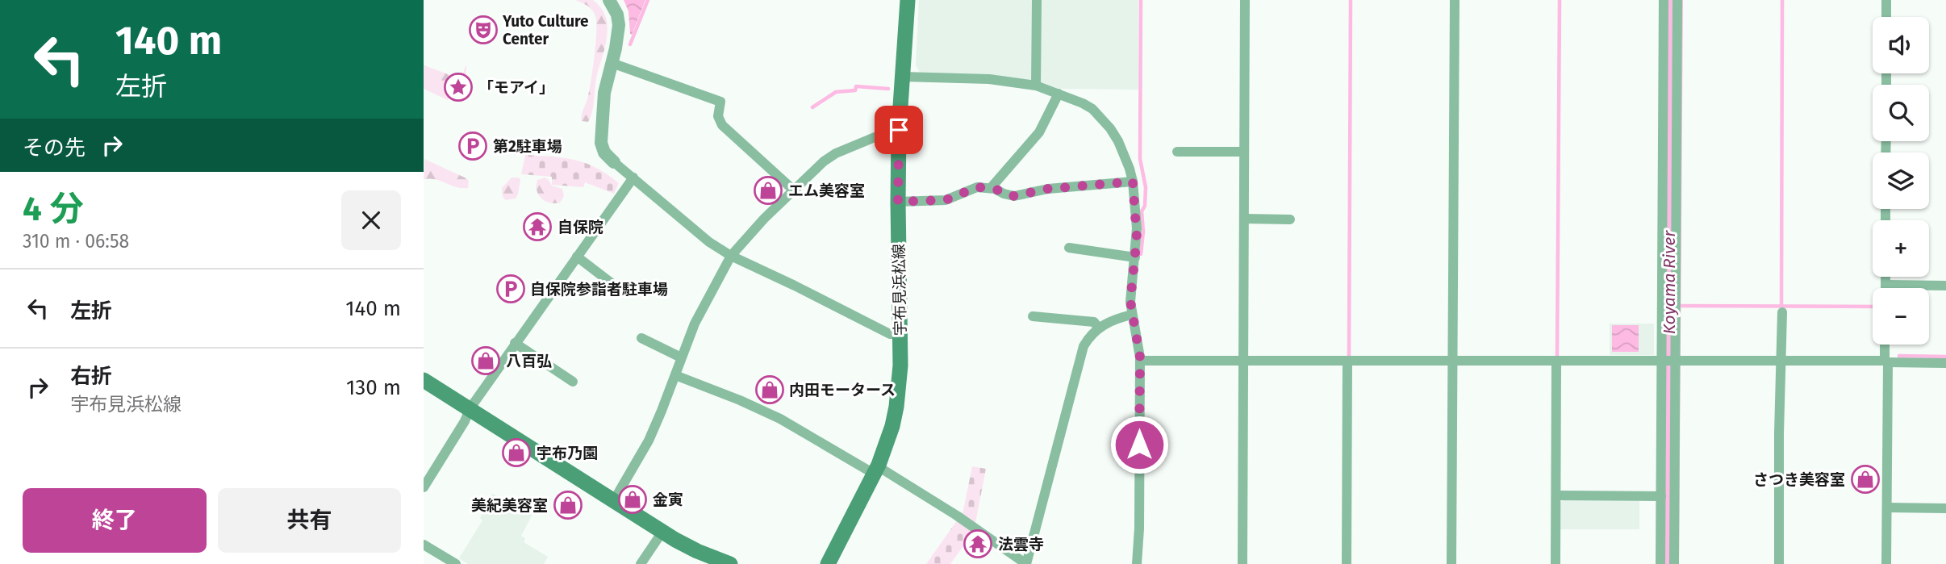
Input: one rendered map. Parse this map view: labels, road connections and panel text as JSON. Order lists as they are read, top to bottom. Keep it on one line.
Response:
{"streets":{"main road":["宇布見浜松線"]},"water":["Koyama River"],"places":{"theatre":["Yuto Culture Center"],"place":["「モアイ」"],"parking":["第2駐車場","自保院参詣者駐車場"],"shop":["エム美容室","八百弘","内田モータース","宇布乃園","さつき美容室","金寅","美紀美容室"],"temple":["自保院","法雲寺"]},"page":{"turn":["140 m","左折"],"map_buttons":["+","−"],"then":"その先","heading":["4 分","310 m · 06:58"],"list":[{"name":"左折","value":"140 m"},{"name":"右折","note":"宇布見浜松線","value":"130 m"}],"buttons":["終了","共有"]}}
